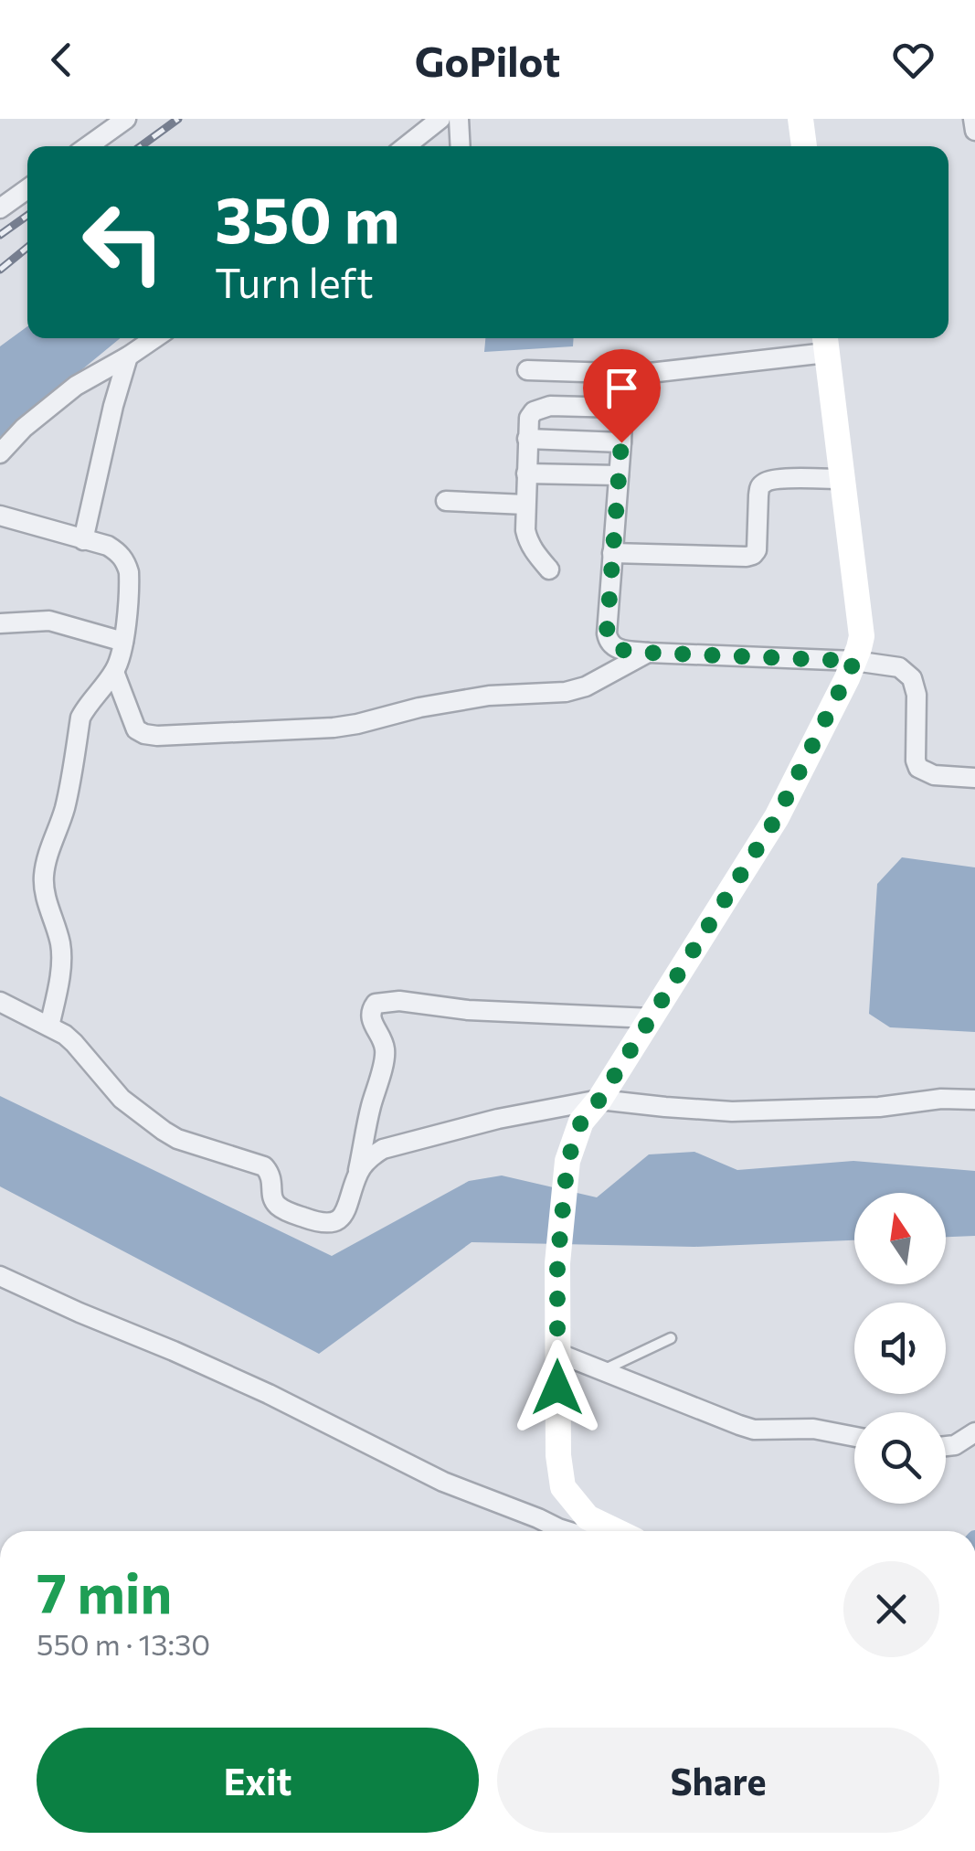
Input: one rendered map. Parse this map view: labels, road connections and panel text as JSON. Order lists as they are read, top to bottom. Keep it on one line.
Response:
{"north":"top","page":{"header":"GoPilot","turn":["350 m","Turn left"],"heading":["7 min","550 m · 13:30"],"buttons":["Exit","Share"]}}
